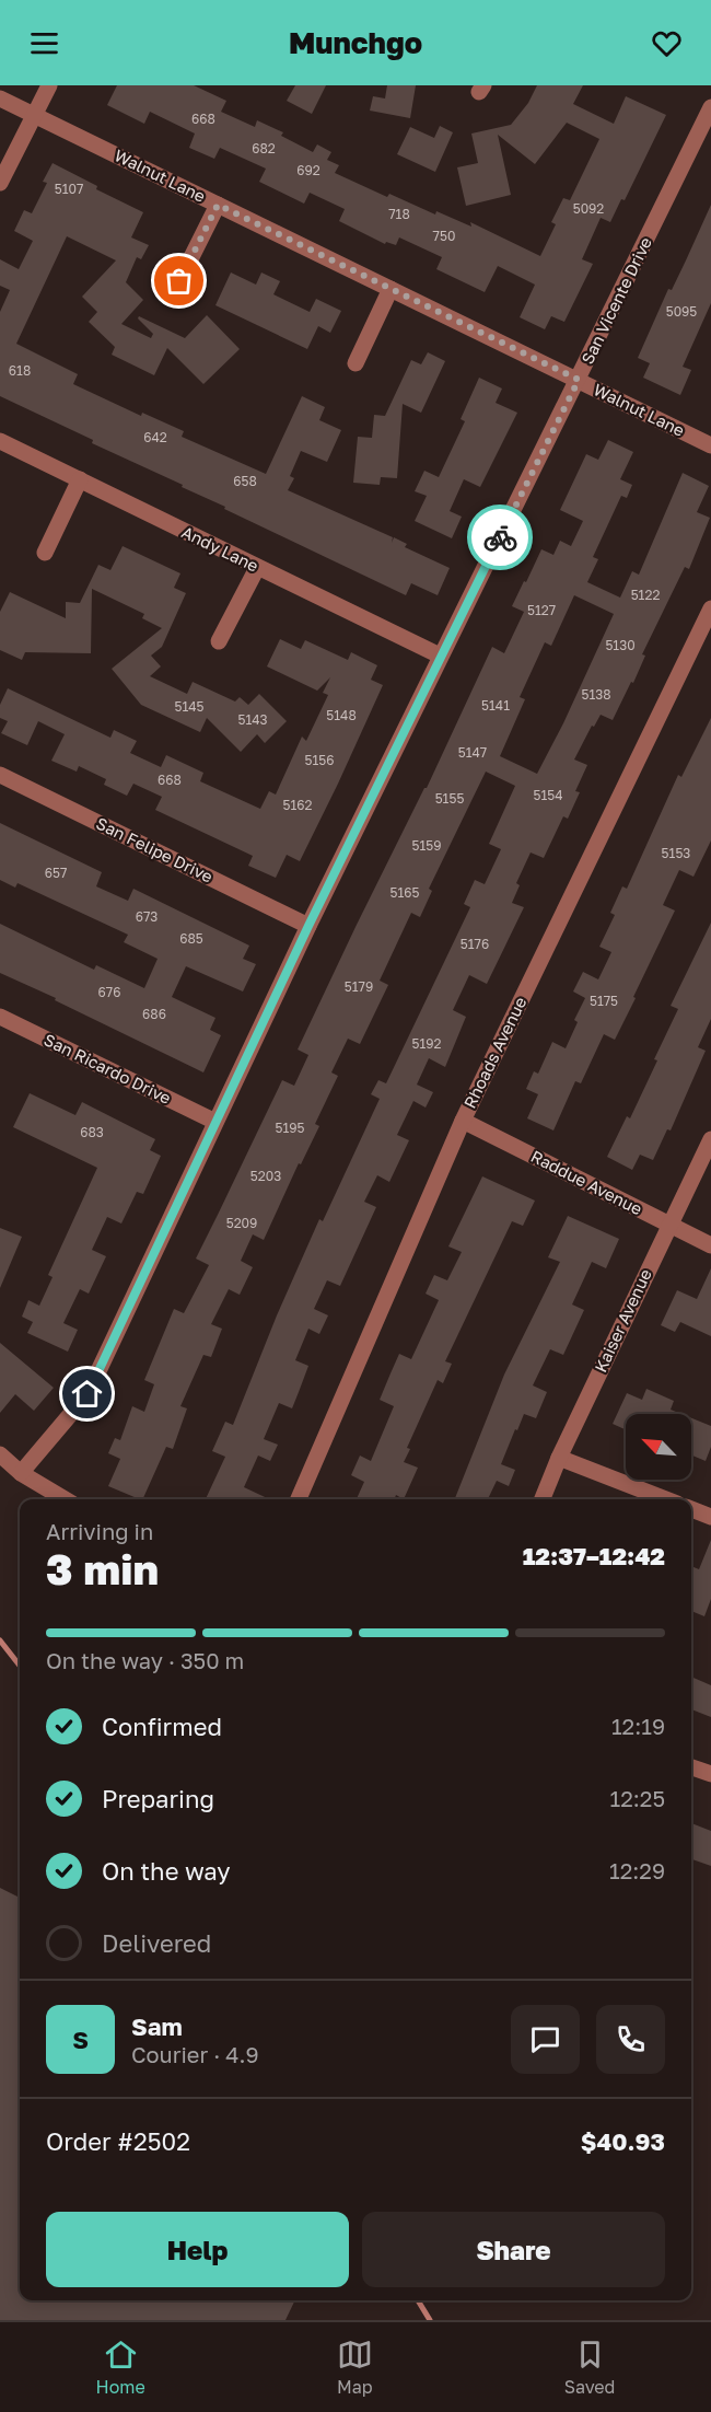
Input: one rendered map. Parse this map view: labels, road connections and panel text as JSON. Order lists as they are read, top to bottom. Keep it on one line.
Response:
{"streets":{"street":["Walnut Lane","San Vicente Drive","Andy Lane","San Felipe Drive","Rhoads Avenue","San Ricardo Drive","Raddue Avenue","Kaiser Avenue"]},"crossings":[["Walnut Lane","San Vicente Drive"],["San Vicente Drive","Andy Lane"],["San Vicente Drive","San Felipe Drive"],["San Vicente Drive","San Ricardo Drive"],["Rhoads Avenue","Raddue Avenue"],["Raddue Avenue","Kaiser Avenue"]],"house_numbers":["668","682","692","5107","5092","718","750","5095","618","642","658","5122","5127","5130","5138","5141","5145","5148","5143","5147","5156","668","5154","5155","5162","5159","5153","657","5165","673","685","5176","5179","676","5175","686","5192","5195","683","5203","5209"],"north":"top left","page":{"header":"Munchgo","heading":["3 min","Arriving in","12:37–12:42"],"panel":["Sam","Courier · 4.9","Order #2502","$40.93"],"bar":"On the way · 350 m","list":[["Confirmed","12:19"],["Preparing","12:25"],["On the way","12:29"],"Delivered"],"round":"S","buttons":["Help","Share"],"tabs":["Home","Map","Saved"]}}
